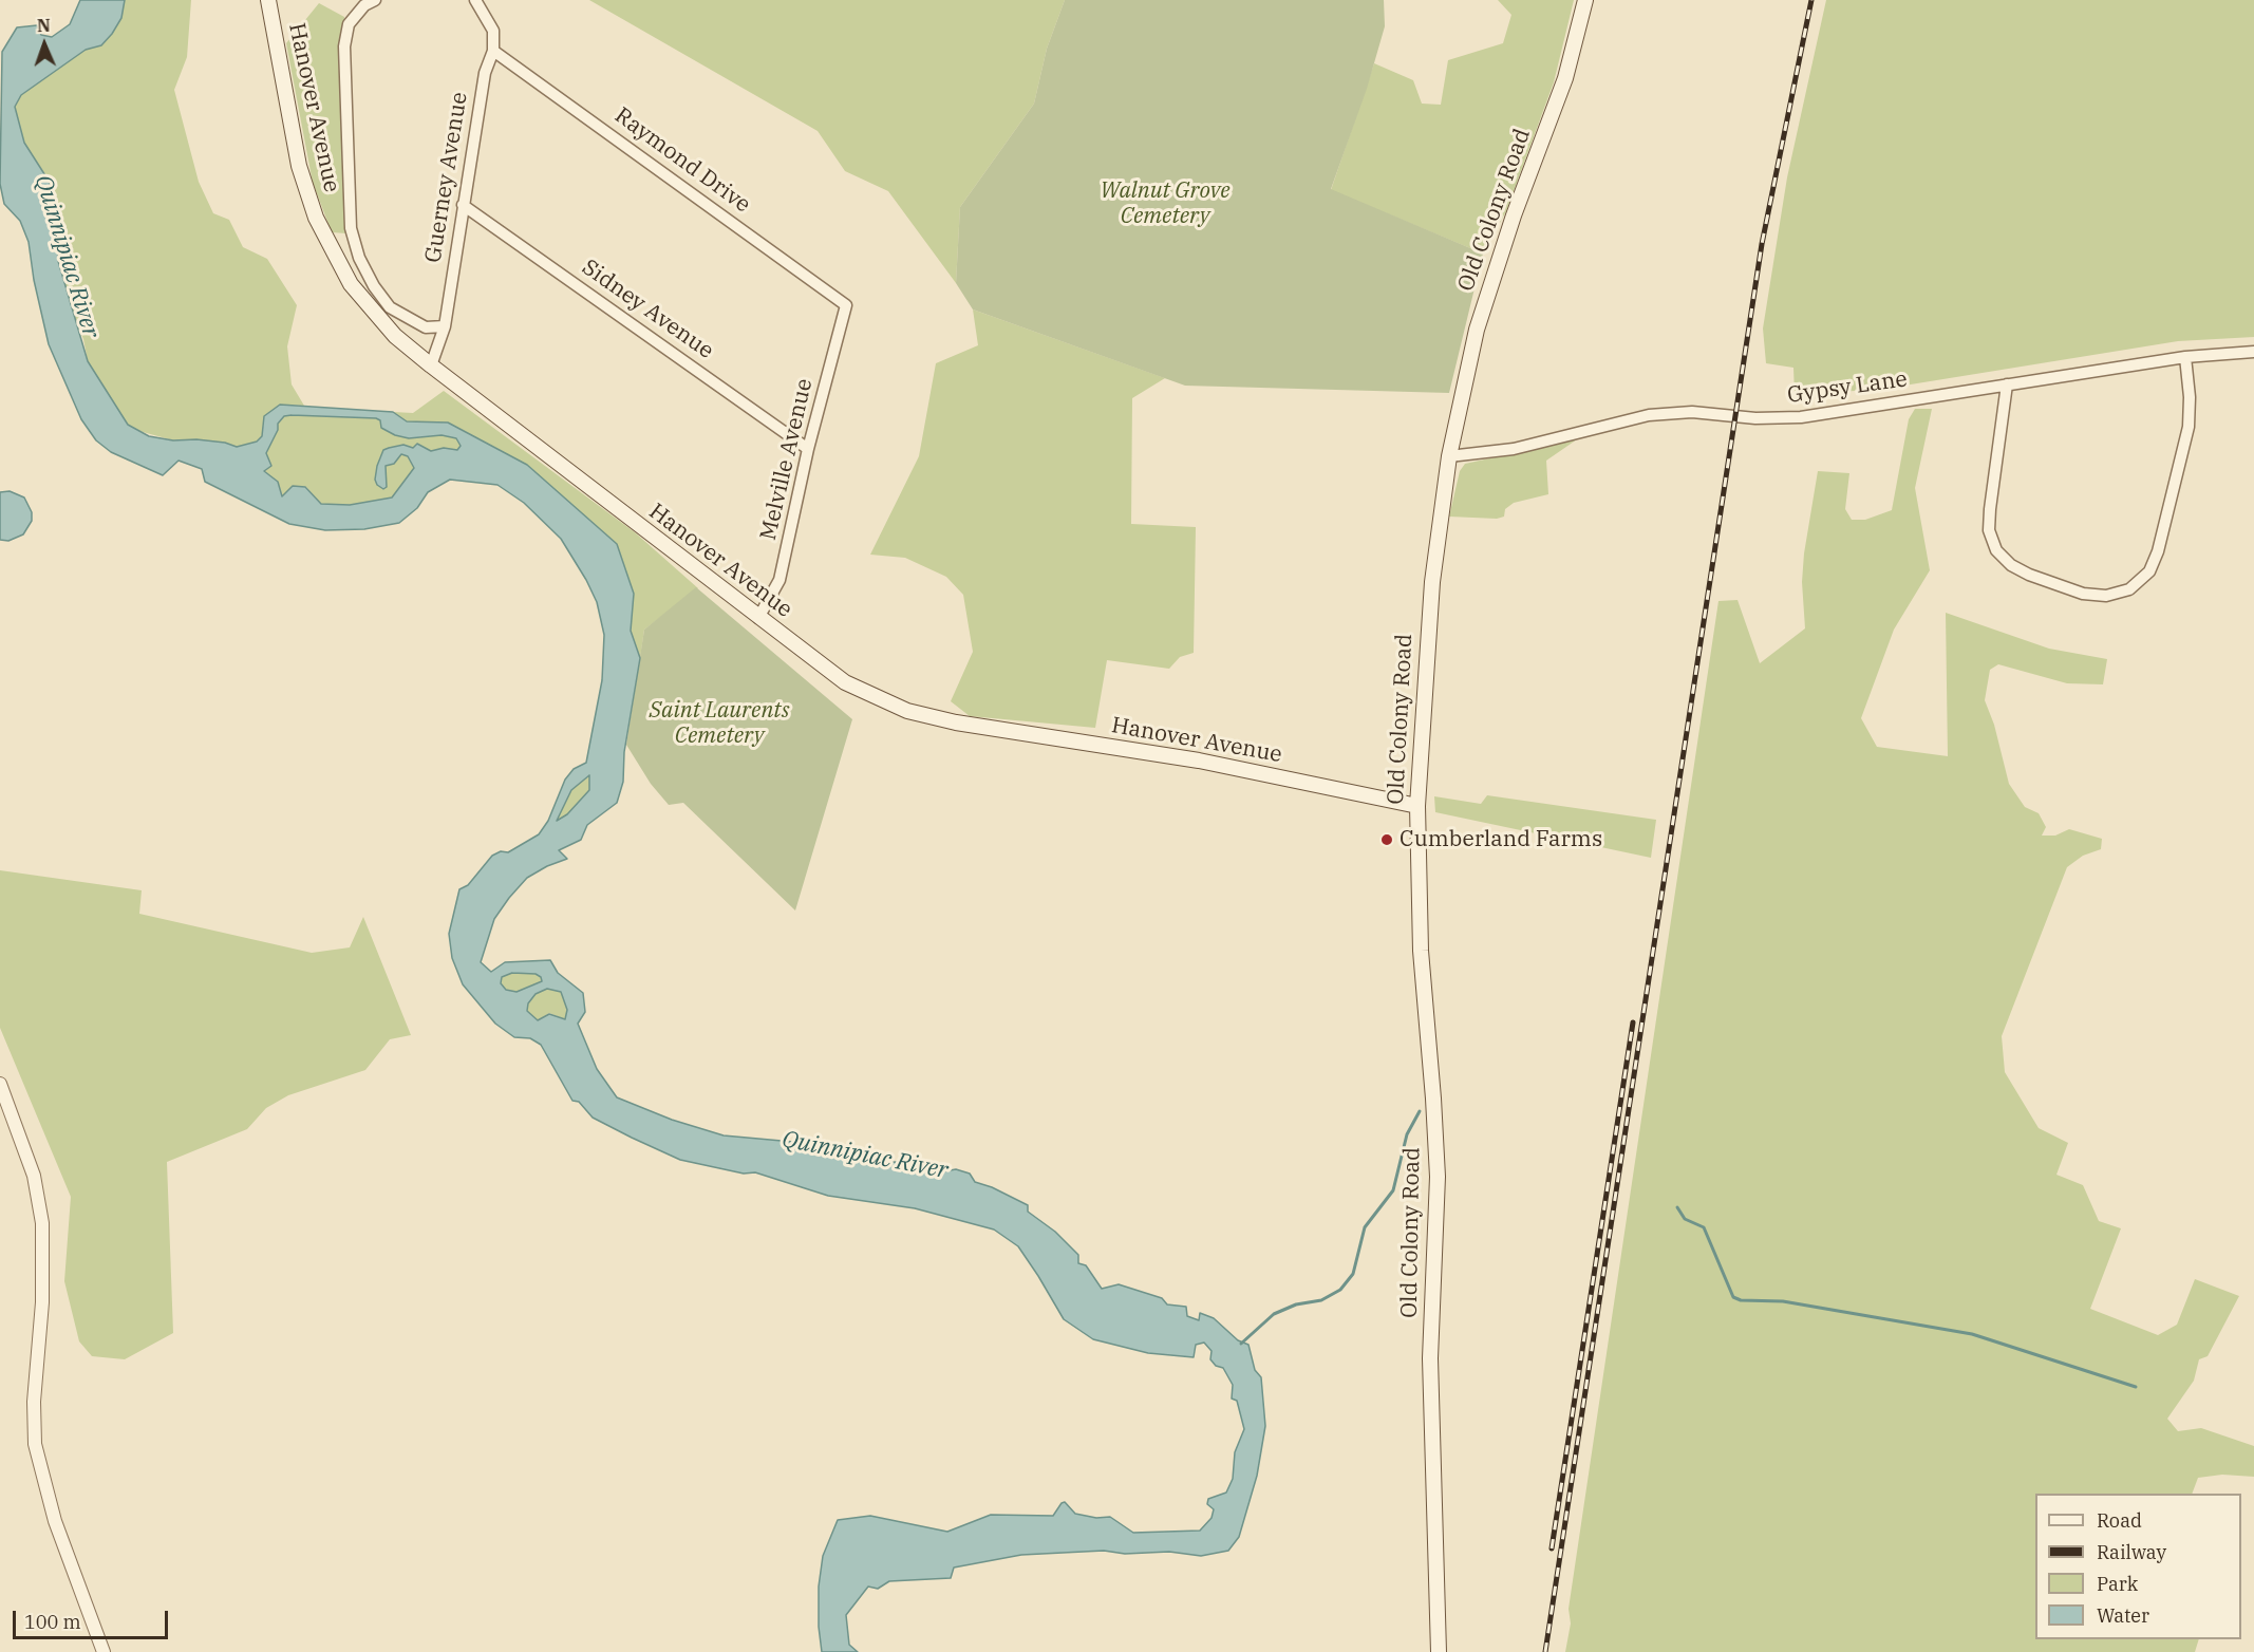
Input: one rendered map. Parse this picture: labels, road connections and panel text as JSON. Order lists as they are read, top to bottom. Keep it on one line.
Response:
{"streets":{"main road":["Hanover Avenue","Old Colony Road"],"street":["Raymond Drive","Guerney Avenue","Sidney Avenue","Gypsy Lane","Melville Avenue"]},"crossings":[["Hanover Avenue","Guerney Avenue"],["Hanover Avenue","Old Colony Road"],["Hanover Avenue","Melville Avenue"],["Raymond Drive","Guerney Avenue"],["Raymond Drive","Melville Avenue"],["Guerney Avenue","Sidney Avenue"],["Old Colony Road","Gypsy Lane"],["Sidney Avenue","Melville Avenue"]],"water":["Quinnipiac River"],"parks":["Walnut Grove Cemetery","Saint Laurents Cemetery"],"places":["Cumberland Farms"],"legend":["Road","Railway","Park","Water"],"scale_bar":"100 m","north":"top"}
